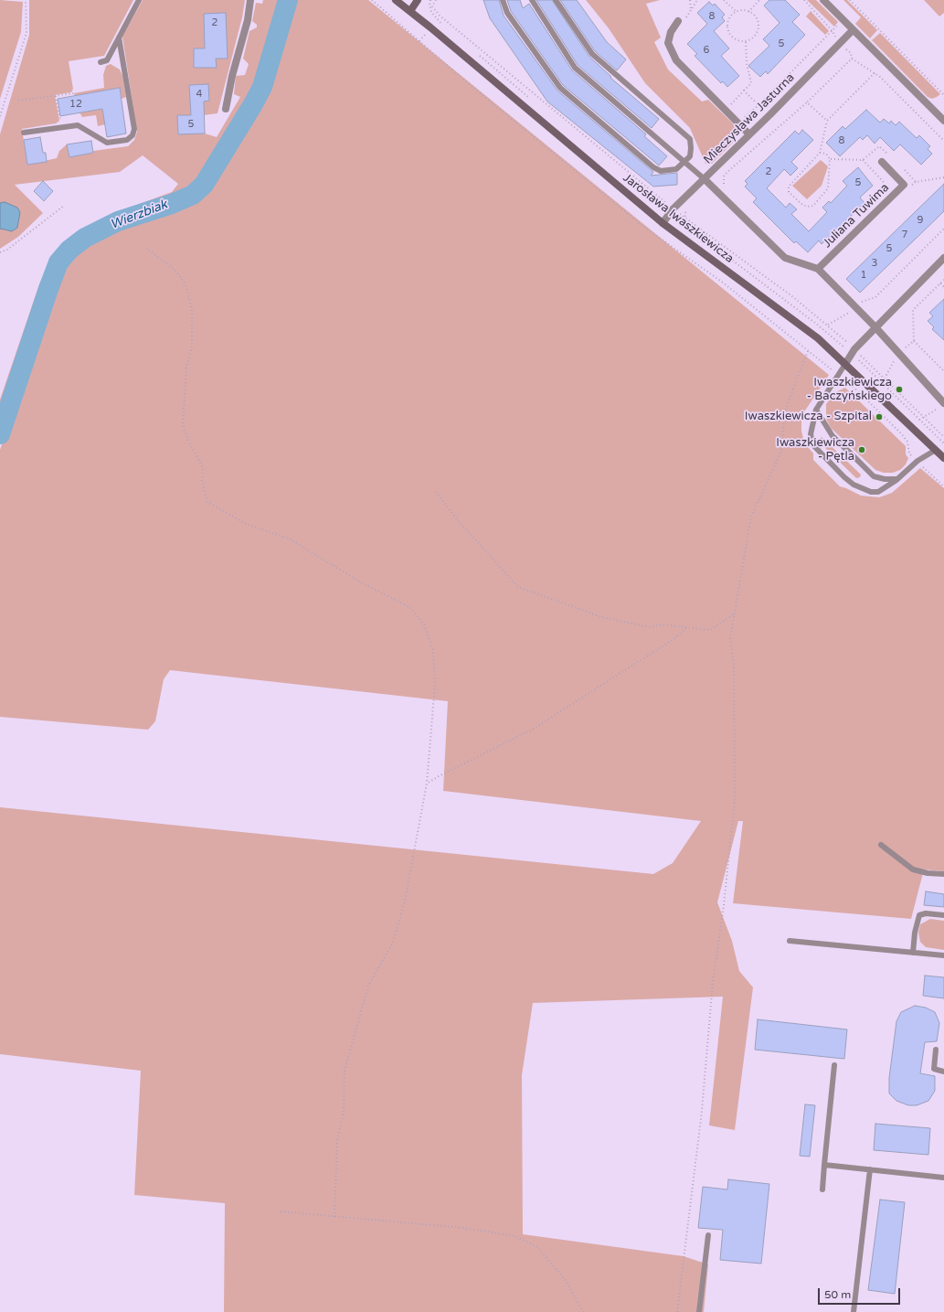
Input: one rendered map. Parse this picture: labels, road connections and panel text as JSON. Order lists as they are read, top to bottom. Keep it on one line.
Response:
{"streets":{"street":["Mieczysława Jasturna","Juliana Tuwima","Jarosława Iwaszkiewicza"]},"crossings":[["Mieczysława Jasturna","Jarosława Iwaszkiewicza"]],"water":["Wierzbiak"],"places":["Iwaszkiewicza - Baczyńskiego","Iwaszkiewicza - Szpital","Iwaszkiewicza - Pętla"],"house_numbers":["8","2","5","6","4","12","5","8","2","5","9","7","5","3","1"],"scale_bar":"50 m"}
